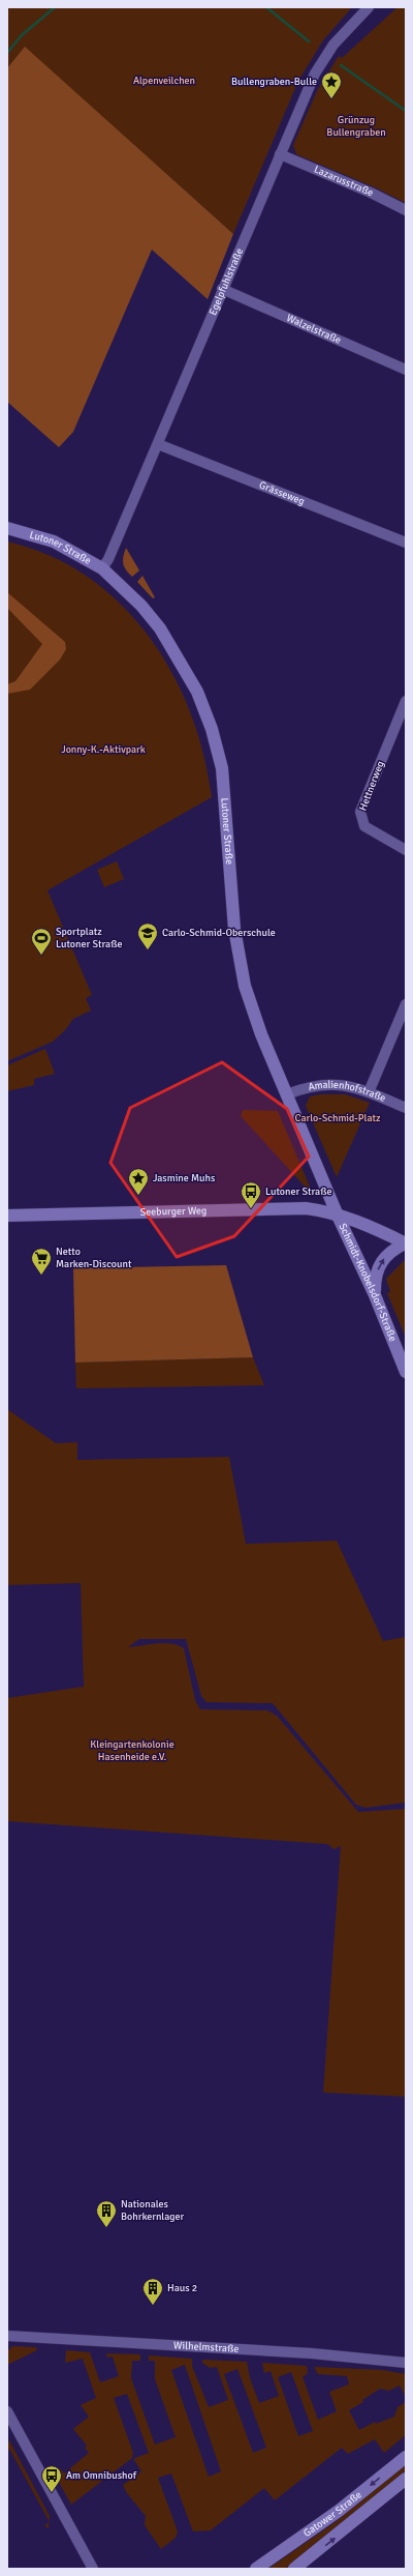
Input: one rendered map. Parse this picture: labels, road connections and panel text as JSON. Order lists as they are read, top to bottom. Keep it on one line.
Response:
{"streets":{"street":["Lazarusstraße","Egelpfuhlstraße","Walzelstraße","Grässeweg","Lutoner Straße","Hettnerweg","Amalienhofstraße","Seeburger Weg","Schmidt-Knobelsdorf-Straße","Wilhelmstraße","Gatower Straße"]},"crossings":[["Lazarusstraße","Egelpfuhlstraße"],["Egelpfuhlstraße","Walzelstraße"],["Egelpfuhlstraße","Grässeweg"],["Egelpfuhlstraße","Lutoner Straße"],["Lutoner Straße","Amalienhofstraße"],["Lutoner Straße","Seeburger Weg"],["Lutoner Straße","Schmidt-Knobelsdorf-Straße"],["Seeburger Weg","Schmidt-Knobelsdorf-Straße"]],"parks":["Alpenveilchen","Grünzug Bullengraben","Jonny-K.-Aktivpark","Carlo-Schmid-Platz","Kleingartenkolonie Hasenheide e.V."],"places":{"place":["Bullengraben-Bulle","Jasmine Muhs"],"school or university":["Carlo-Schmid-Oberschule"],"sports":["Sportplatz Lutoner Straße"],"bus stop":["Lutoner Straße","Am Omnibushof"],"supermarket":["Netto Marken-Discount"],"building":["Nationales Bohrkernlager","Haus 2"]}}
